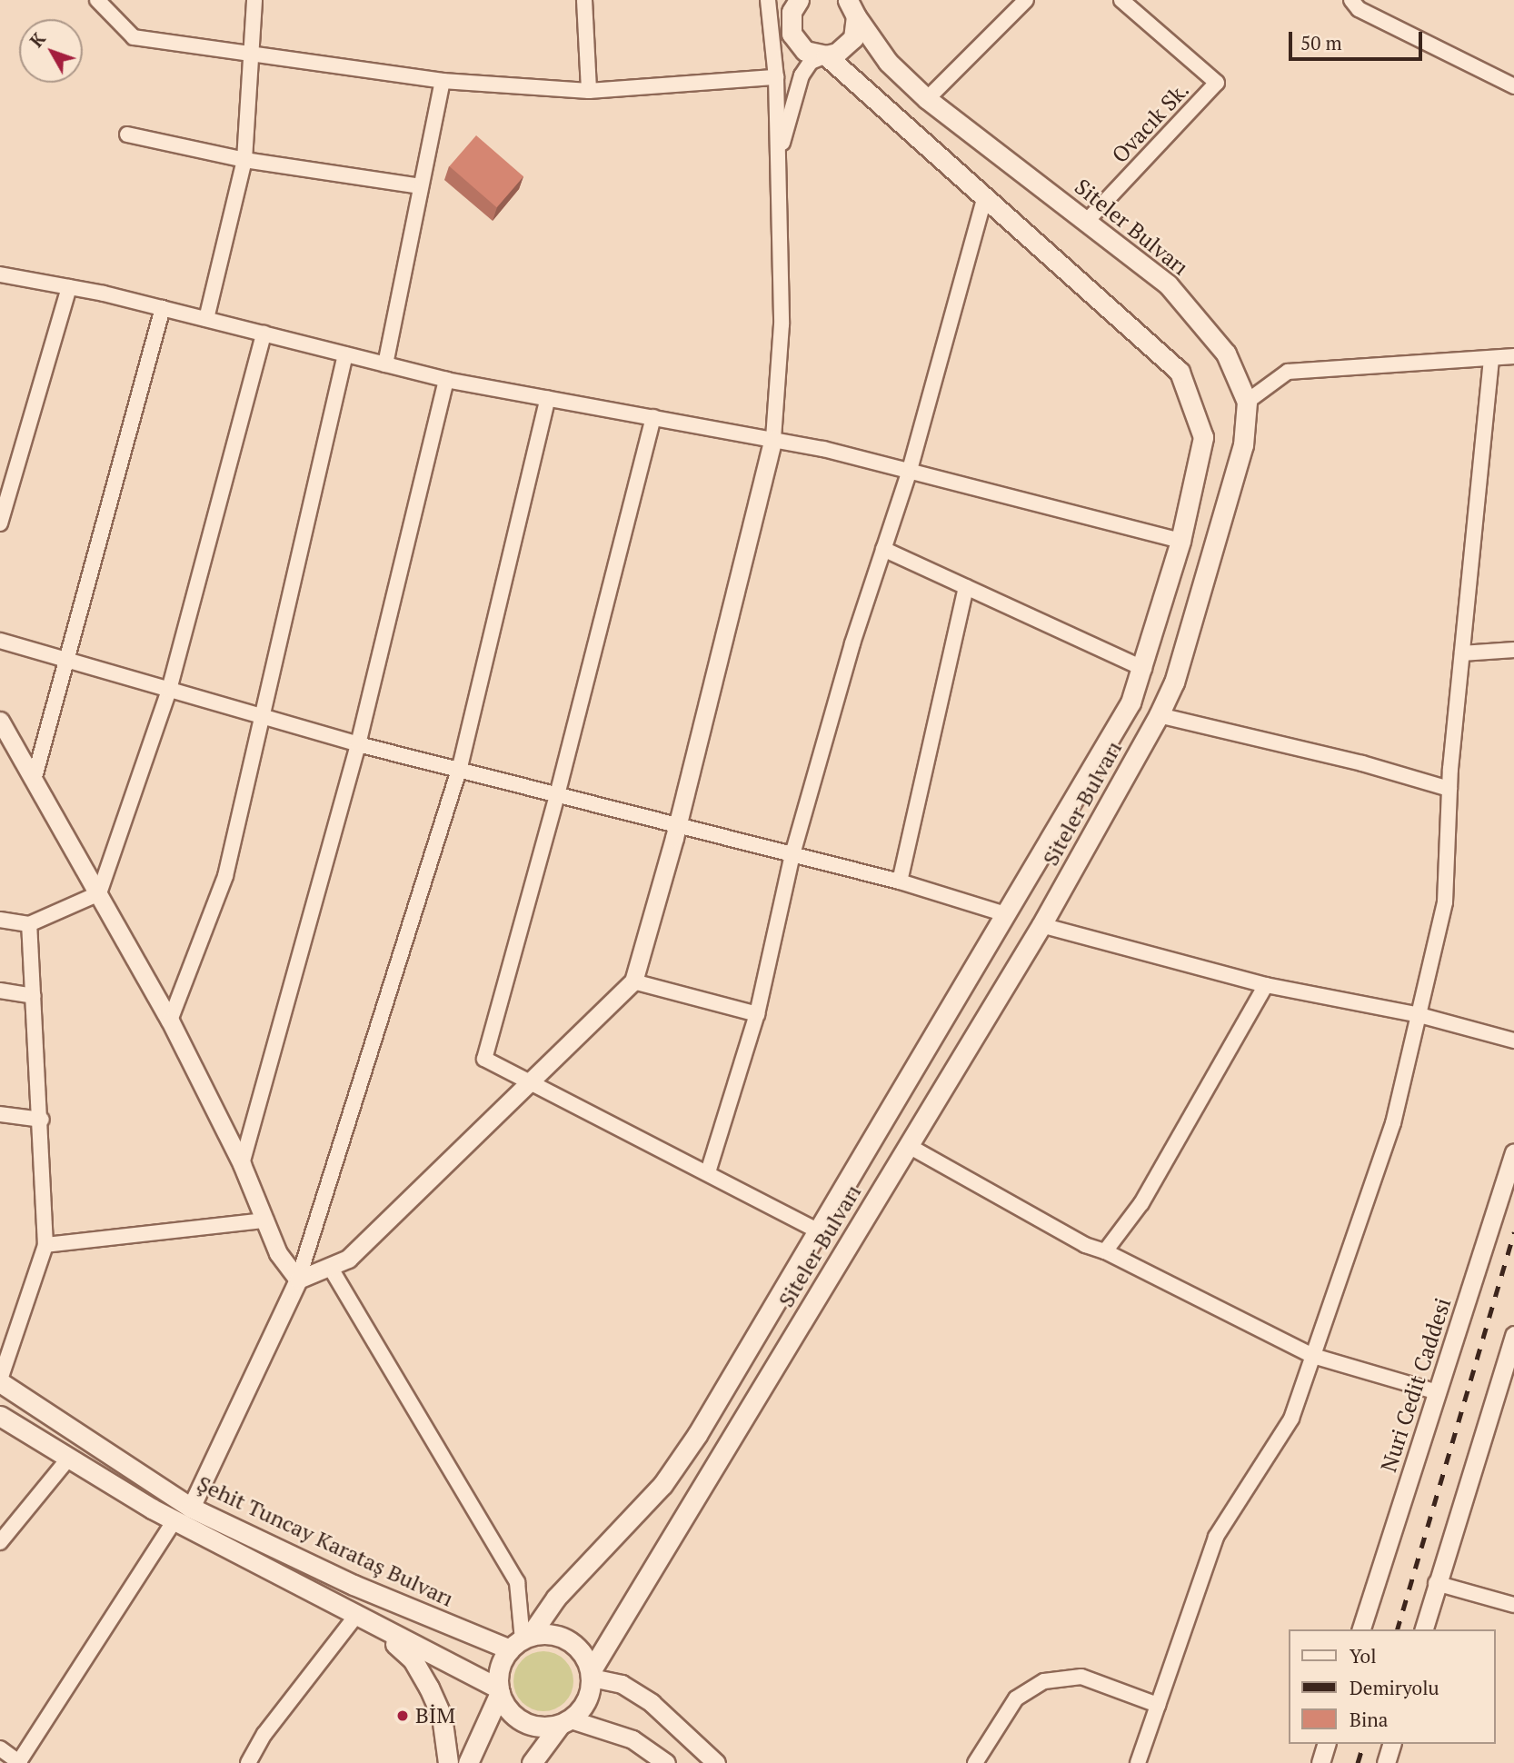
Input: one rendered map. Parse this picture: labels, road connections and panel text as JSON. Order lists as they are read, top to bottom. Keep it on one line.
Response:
{"streets":{"main road":["Siteler Bulvarı","Şehit Tuncay Karataş Bulvarı"],"street":["Ovacık Sk.","Nuri Cedit Caddesi"]},"crossings":[["Ovacık Sk.","Siteler Bulvarı"],["Siteler Bulvarı","Şehit Tuncay Karataş Bulvarı"]],"places":["BİM"],"legend":["Yol","Demiryolu","Bina"],"scale_bar":"50 m","north":"top left"}
